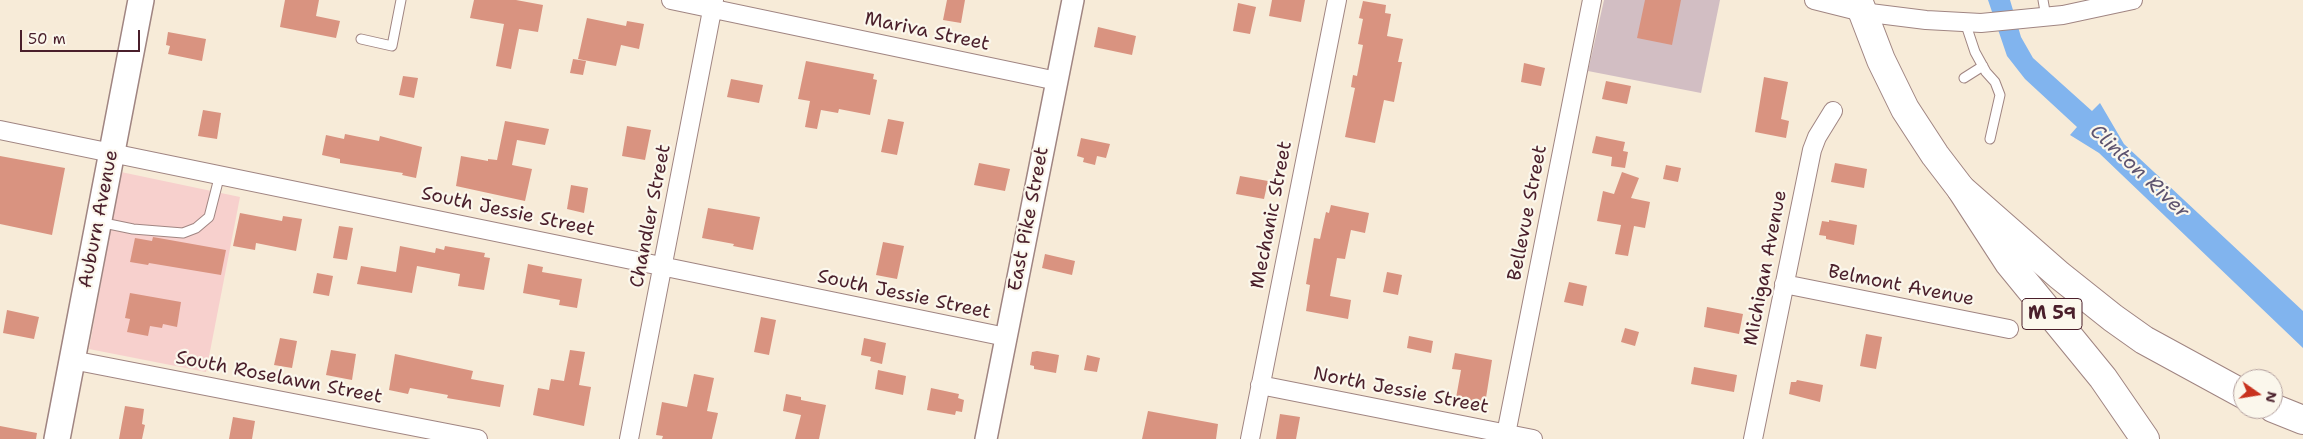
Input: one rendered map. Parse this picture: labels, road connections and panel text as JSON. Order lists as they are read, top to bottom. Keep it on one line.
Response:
{"streets":{"highway":["M 59"],"main road":["Auburn Avenue"],"street":["Mariva Street","South Jessie Street","Bellevue Street","Mechanic Street","Chandler Street","East Pike Street","Michigan Avenue","Belmont Avenue","South Roselawn Street","North Jessie Street"]},"crossings":[["Mariva Street","Chandler Street"],["Mariva Street","East Pike Street"],["South Jessie Street","Chandler Street"],["South Jessie Street","Auburn Avenue"],["South Jessie Street","East Pike Street"],["Bellevue Street","North Jessie Street"],["Mechanic Street","North Jessie Street"],["Auburn Avenue","South Roselawn Street"],["Michigan Avenue","Belmont Avenue"]],"water":["Clinton River"],"scale_bar":"50 m","north":"right"}
